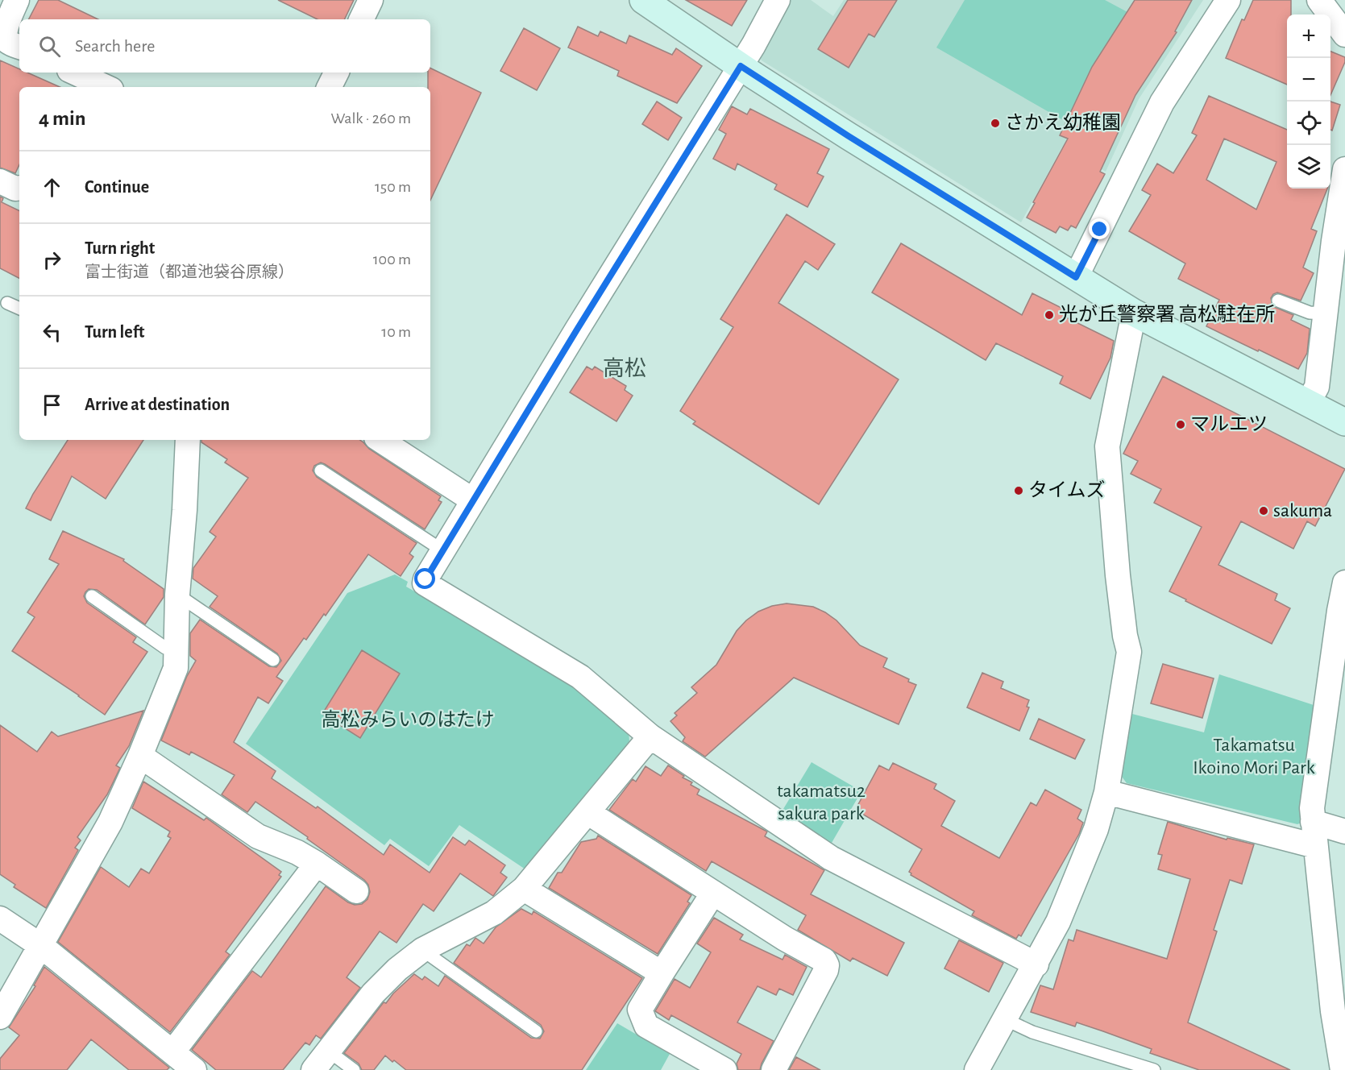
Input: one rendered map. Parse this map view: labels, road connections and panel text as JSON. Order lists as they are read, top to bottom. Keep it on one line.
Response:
{"districts":["高松"],"parks":["高松みらいのはたけ","Takamatsu Ikoino Mori Park","takamatsu2 sakura park"],"places":["さかえ幼稚園","光が丘警察署 高松駐在所","マルエツ","タイムズ","sakuma"],"page":{"map_buttons":["+","−"],"search":"Search here","heading":["4 min","Walk · 260 m"],"list":[["Continue","150 m"],["Turn right","富士街道（都道池袋谷原線）","100 m"],["Turn left","10 m"],"Arrive at destination"]}}
